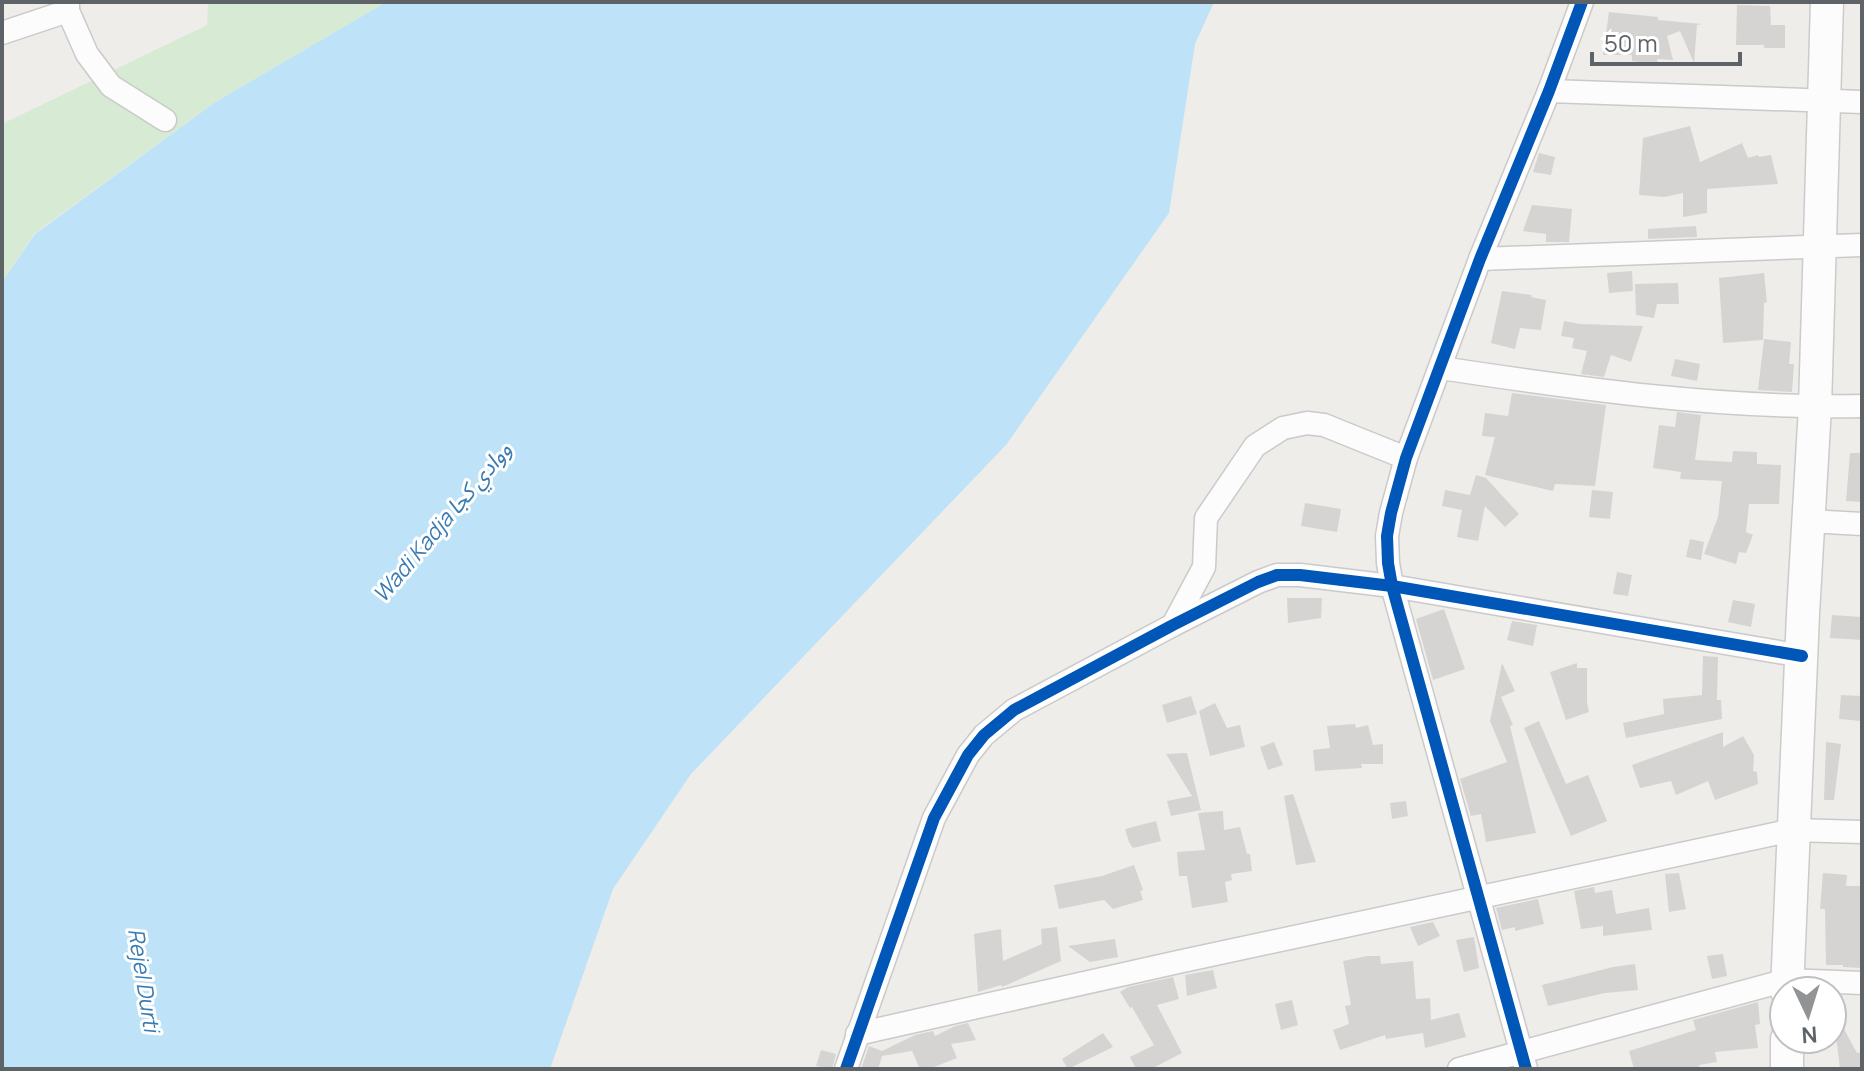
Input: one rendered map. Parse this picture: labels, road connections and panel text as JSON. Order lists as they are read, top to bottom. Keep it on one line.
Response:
{"water":["Wadi Kadja ووادي كجا","Rejel Durti"],"scale_bar":"50 m","north":"bottom"}
